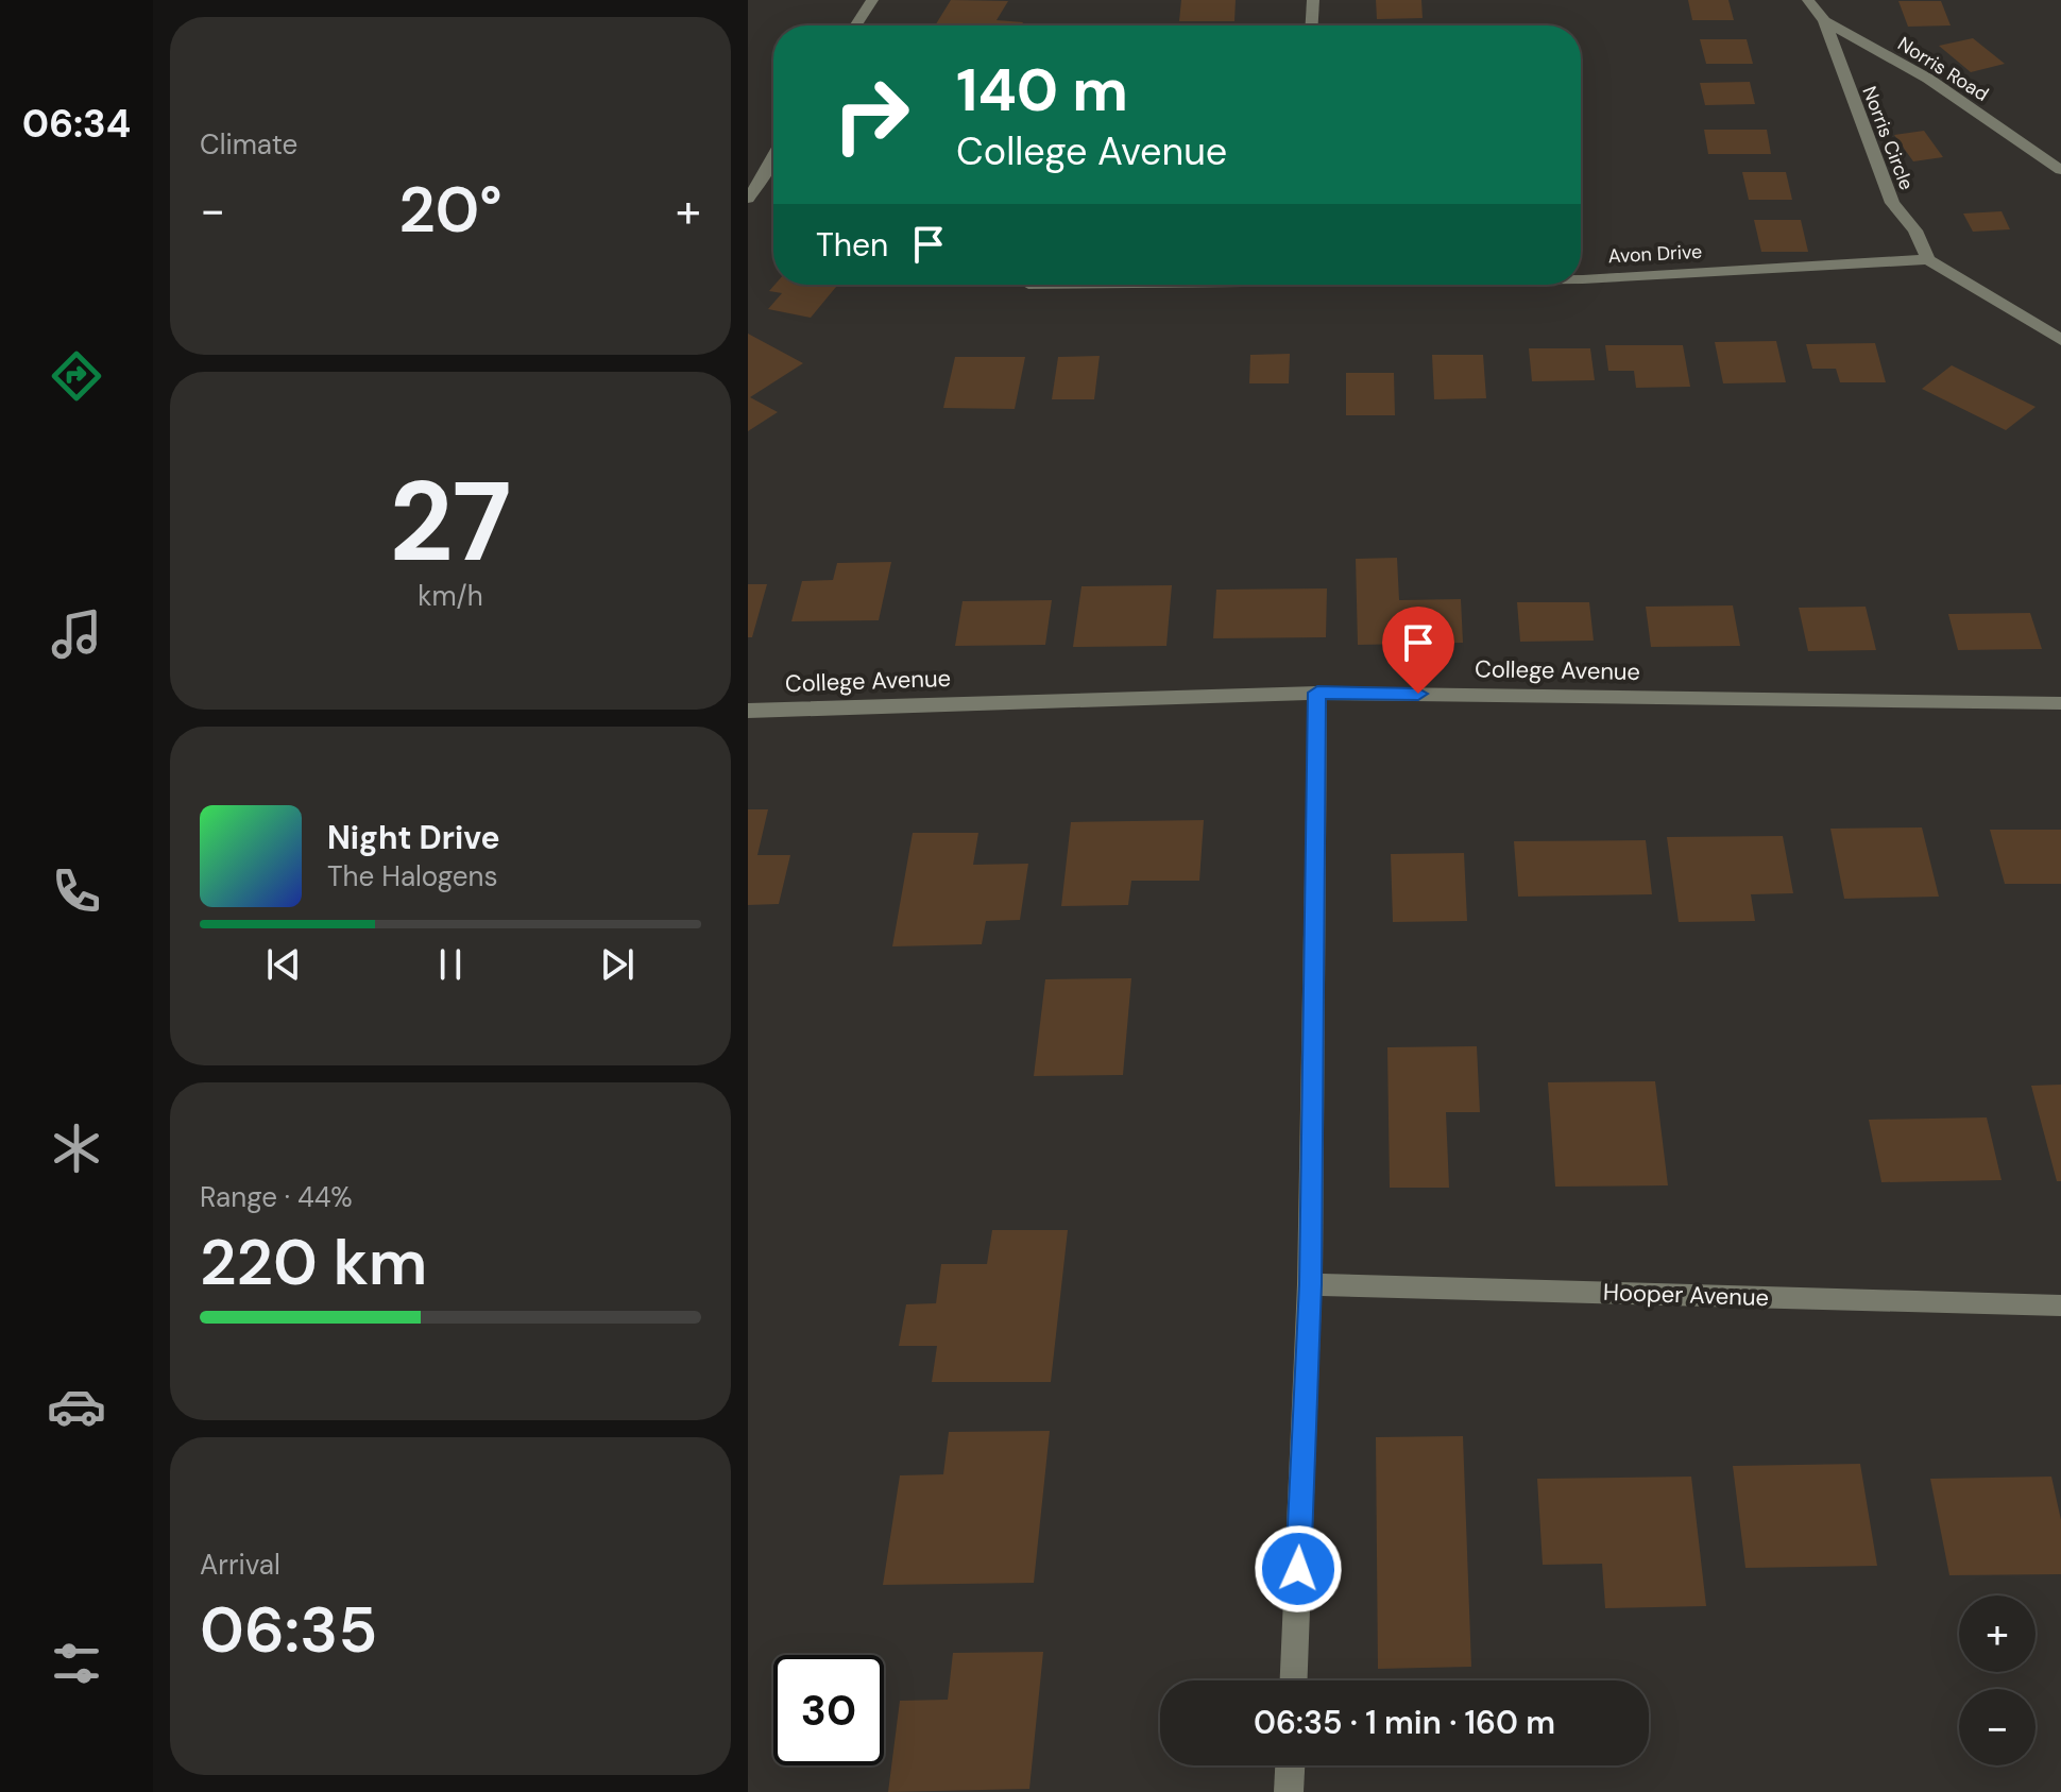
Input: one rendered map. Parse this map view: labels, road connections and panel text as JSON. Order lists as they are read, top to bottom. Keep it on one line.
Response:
{"streets":{"street":["Norris Road","Norris Circle","Avon Drive","College Avenue","Hooper Avenue"]},"crossings":[["Norris Road","Norris Circle"],["Norris Circle","Avon Drive"]],"page":{"tabs":"06:34","tile":["Climate",["27","km/h"],["Range · 44%","220 km"],["Arrival","06:35"]],"turn":["140 m","College Avenue"],"heat":["−","20°","+"],"then":"Then","song":["Night Drive","The Halogens"],"map_buttons":["+","−"],"limit":"30","trip":"06:35 · 1 min · 160 m"}}
